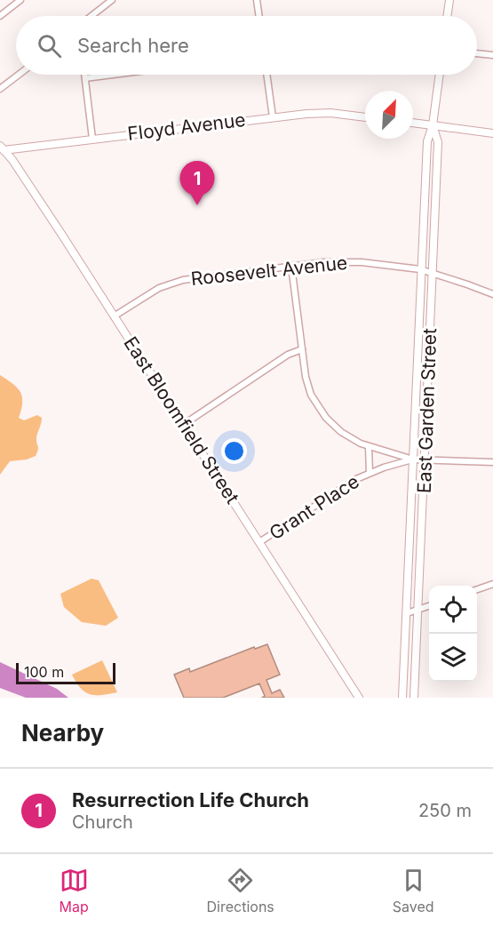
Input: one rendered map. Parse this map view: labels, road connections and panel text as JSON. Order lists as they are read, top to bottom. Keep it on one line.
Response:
{"streets":{"street":["Floyd Avenue","Roosevelt Avenue","East Garden Street","East Bloomfield Street","Grant Place"]},"crossings":[["Floyd Avenue","East Bloomfield Street"],["Roosevelt Avenue","East Garden Street"],["Roosevelt Avenue","East Bloomfield Street"],["East Garden Street","Grant Place"],["East Bloomfield Street","Grant Place"]],"scale_bar":"100 m","north":"top right","page":{"search":"Search here","pins":"1","scale":"100 m","heading":"Nearby","list":[{"mark":"1","name":"Resurrection Life Church","note":"Church","value":"250 m"}],"nav":["Map","Directions","Saved"]}}
